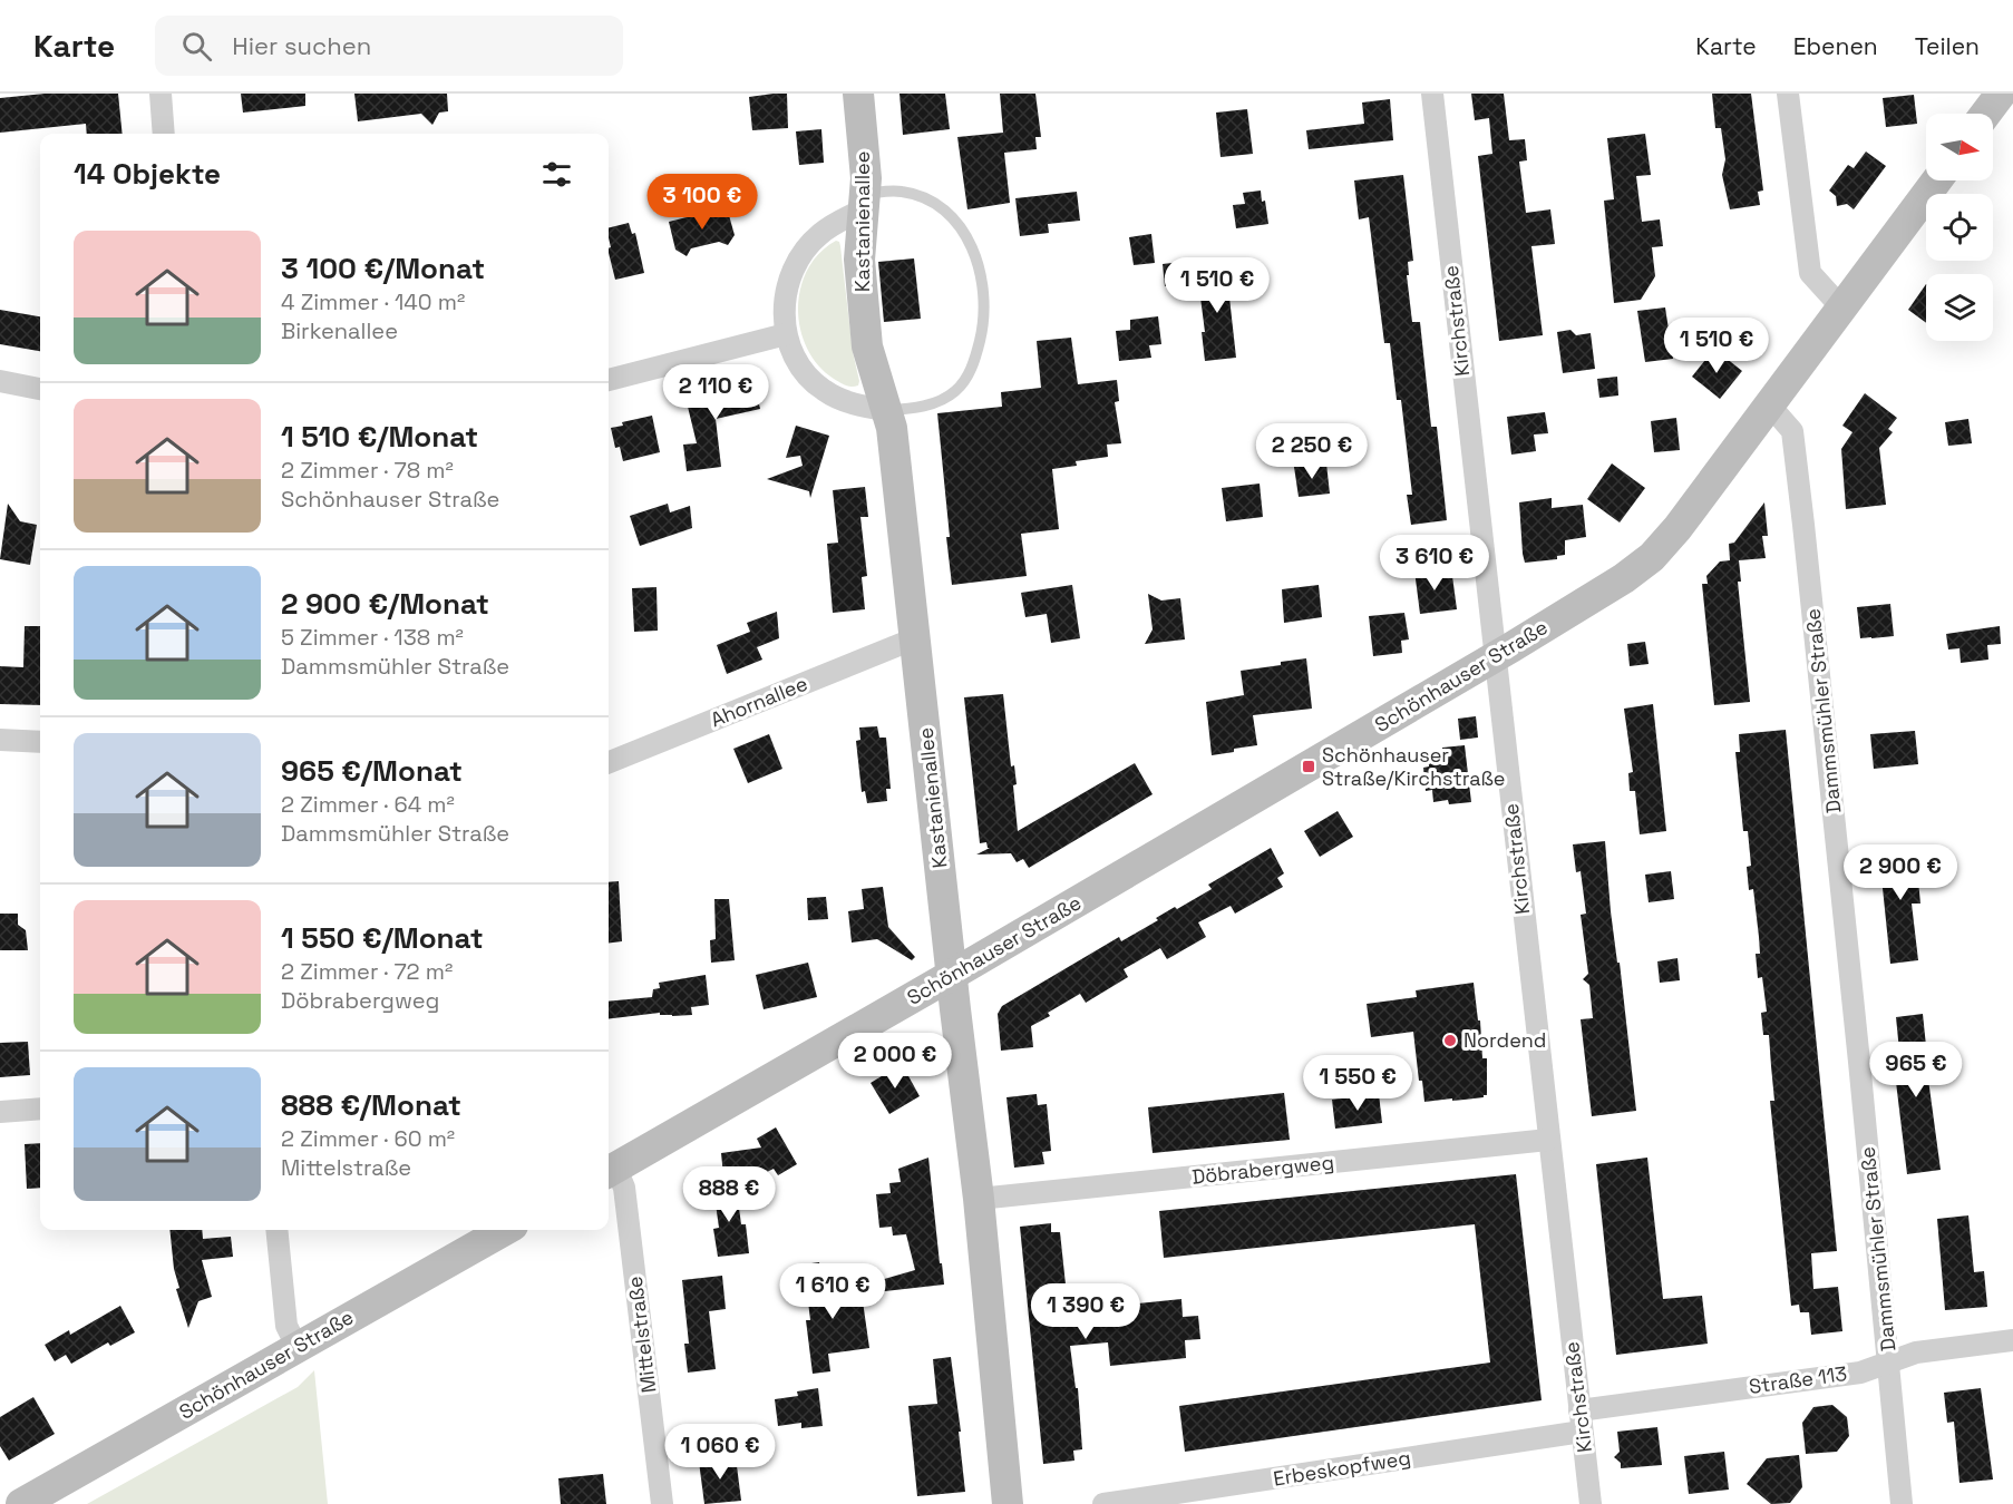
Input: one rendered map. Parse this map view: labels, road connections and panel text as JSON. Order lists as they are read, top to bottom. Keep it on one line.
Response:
{"streets":{"street":["Kastanienallee","Kirchstraße","Schönhauser Straße","Ahornallee","Dammsmühler Straße","Döbrabergweg","Mittelstraße","Straße 113","Erbeskopfweg"]},"crossings":[["Kastanienallee","Schönhauser Straße"],["Kastanienallee","Ahornallee"],["Kastanienallee","Döbrabergweg"],["Kirchstraße","Schönhauser Straße"],["Kirchstraße","Döbrabergweg"],["Kirchstraße","Straße 113"],["Kirchstraße","Erbeskopfweg"],["Schönhauser Straße","Dammsmühler Straße"],["Schönhauser Straße","Mittelstraße"],["Dammsmühler Straße","Straße 113"]],"places":{"transit":["Schönhauser Straße/Kirchstraße"],"other":["Nordend"]},"north":"right","page":{"header":"Karte","search":"Hier suchen","nav":["Karte","Ebenen","Teilen"],"heading":"14 Objekte","price":["3 100 €","1 510 €","1 510 €","2 110 €","2 250 €","3 610 €","2 900 €","2 000 €","965 €","1 550 €","888 €","1 610 €","1 390 €","1 060 €"],"list":[{"name":"3 100 €/Monat","note":"4 Zimmer · 140 m² · Birkenallee"},{"name":"1 510 €/Monat","note":"2 Zimmer · 78 m² · Schönhauser Straße"},{"name":"2 900 €/Monat","note":"5 Zimmer · 138 m² · Dammsmühler Straße"},{"name":"965 €/Monat","note":"2 Zimmer · 64 m² · Dammsmühler Straße"},{"name":"1 550 €/Monat","note":"2 Zimmer · 72 m² · Döbrabergweg"},{"name":"888 €/Monat","note":"2 Zimmer · 60 m² · Mittelstraße"}]}}
